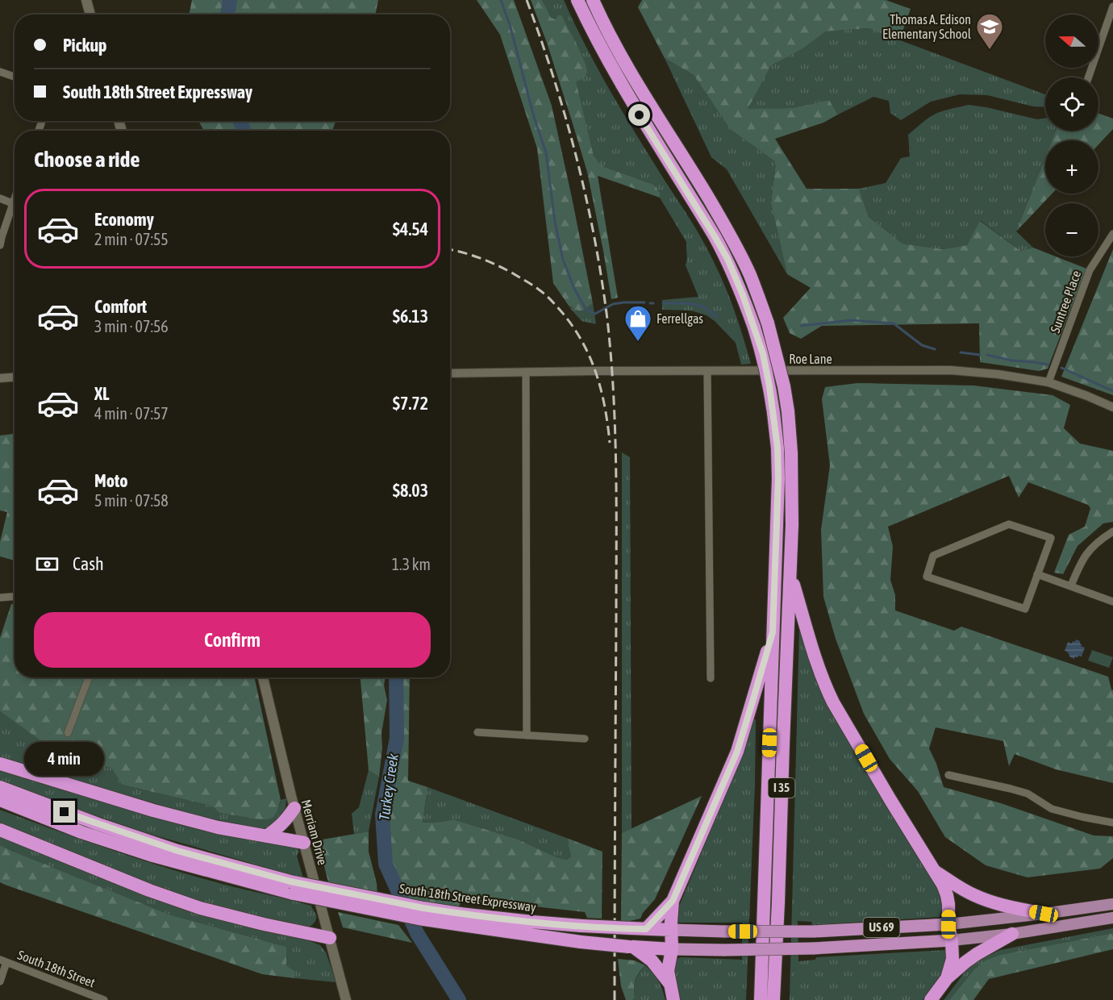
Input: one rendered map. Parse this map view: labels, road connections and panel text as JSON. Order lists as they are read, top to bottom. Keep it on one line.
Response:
{"streets":{"highway":["I 35","South 18th Street Expressway","US 69"],"main road":["Merriam Drive"],"street":["Suntree Place","Roe Lane","South 18th Street"]},"crossings":[["Suntree Place","Roe Lane"]],"water":["Turkey Creek"],"places":{"school or university":["Thomas A. Edison Elementary School"],"shop":["Ferrellgas"]},"north":"left","page":{"map_buttons":["+","−"],"banner":["Pickup","South 18th Street Expressway"],"heading":"Choose a ride","list":[{"name":"Economy","note":"2 min · 07:55","value":"$4.54"},{"name":"Comfort","note":"3 min · 07:56","value":"$6.13"},{"name":"XL","note":"4 min · 07:57","value":"$7.72"},{"name":"Moto","note":"5 min · 07:58","value":"$8.03"}],"pay":["Cash","1.3 km"],"buttons":"Confirm","bubble":"4 min"}}
